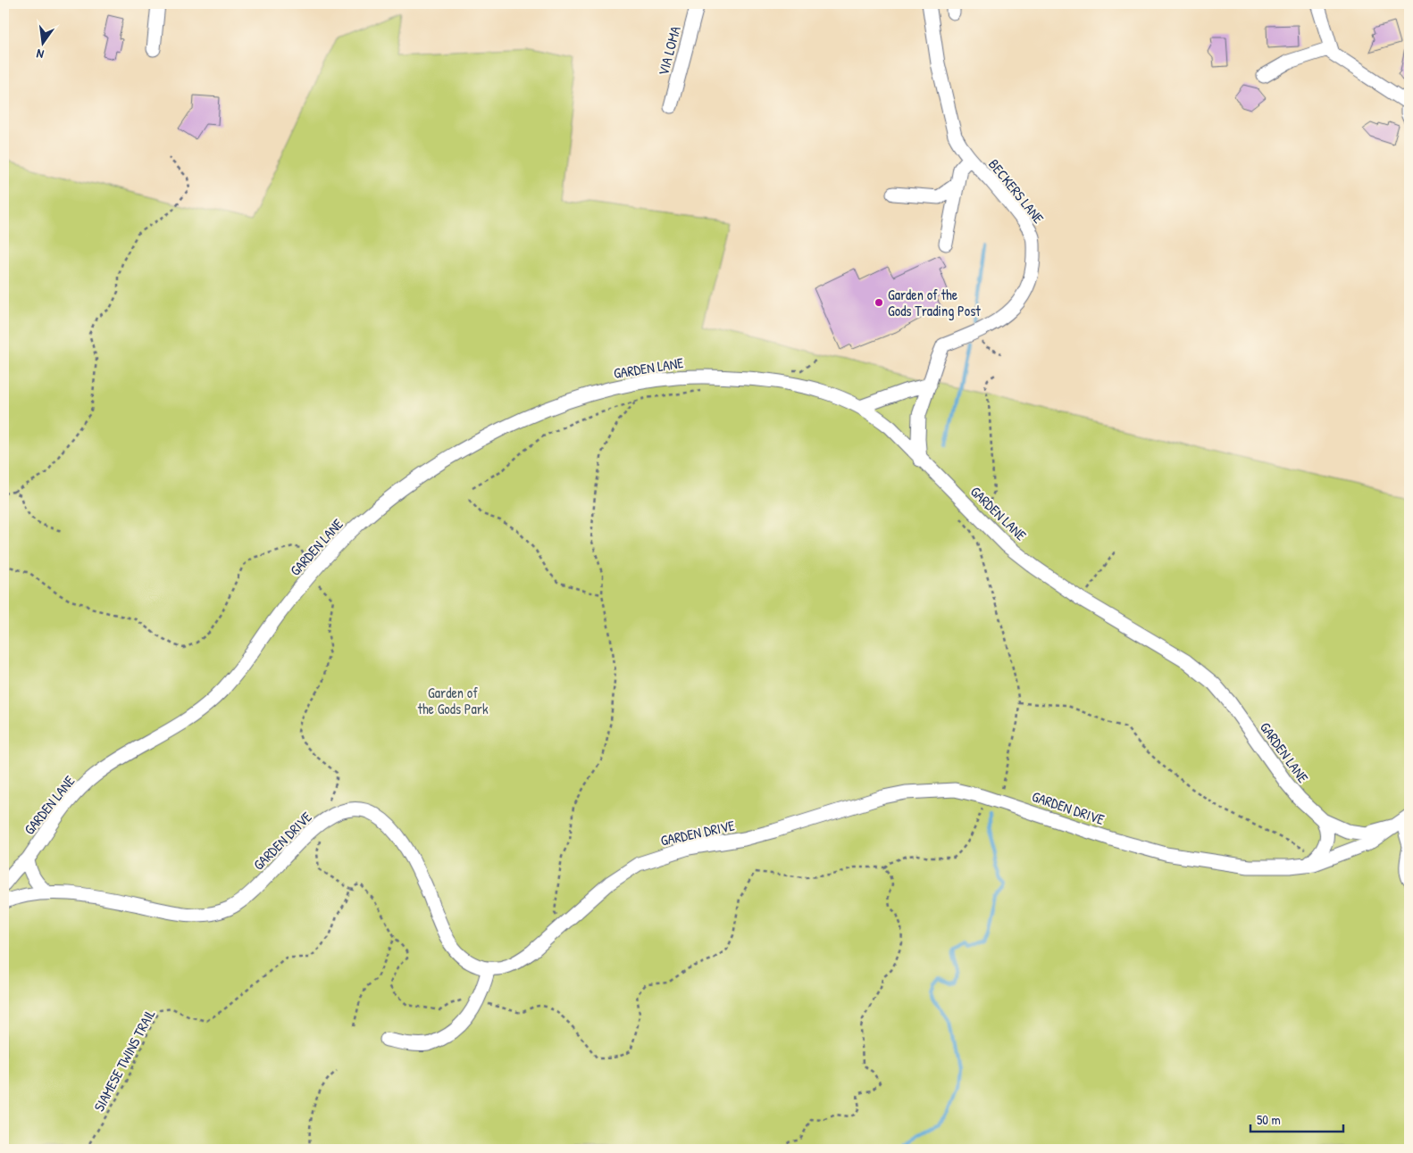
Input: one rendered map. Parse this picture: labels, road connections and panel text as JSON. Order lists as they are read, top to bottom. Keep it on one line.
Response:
{"streets":{"street":["VIA LOMA","BECKERS LANE","GARDEN LANE","GARDEN DRIVE"],"path":["SIAMESE TWINS TRAIL"]},"crossings":[["BECKERS LANE","GARDEN LANE"],["GARDEN LANE","GARDEN DRIVE"]],"parks":["Garden of the Gods Park"],"places":["Garden of the Gods Trading Post"],"scale_bar":"50 m","north":"bottom"}
